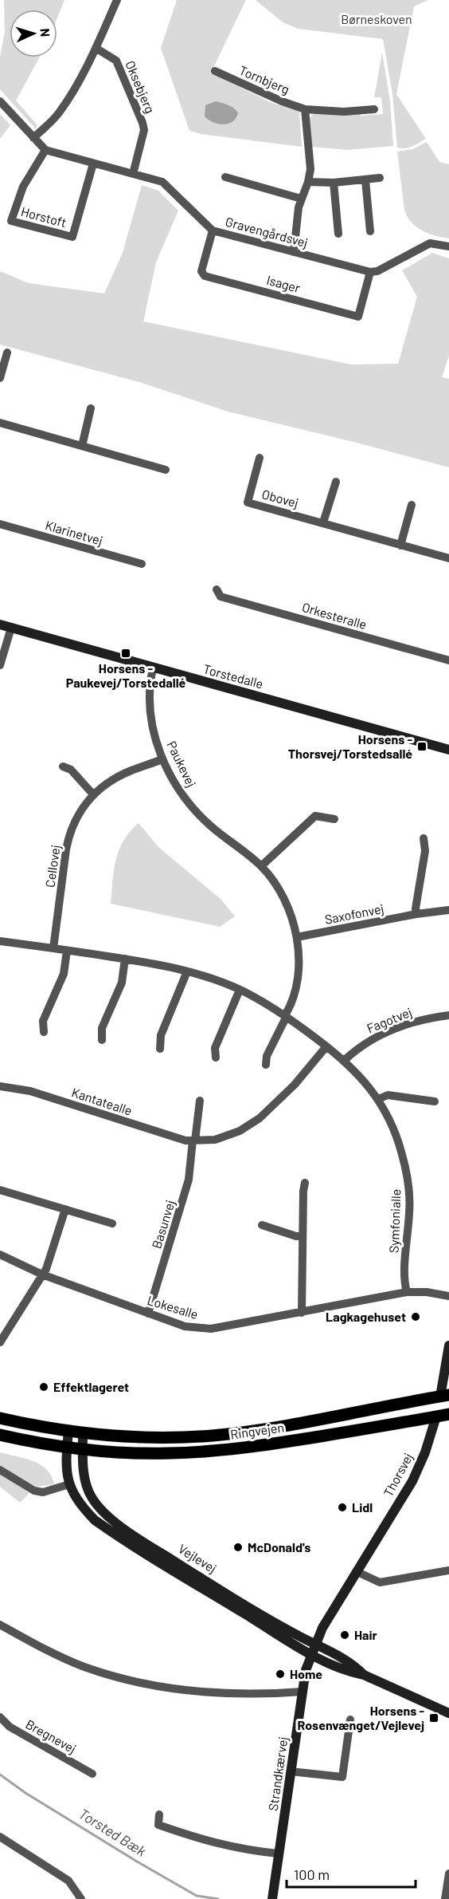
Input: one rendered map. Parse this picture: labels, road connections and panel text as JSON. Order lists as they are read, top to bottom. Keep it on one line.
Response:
{"streets":{"main road":["Ringvejen","Thorsvej"],"street":["Tornbjerg","Oksebjerg","Horstoft","Gravengårdsvej","Isager","Obovej","Klarinetvej","Orkesteralle","Torstedalle","Paukevej","Cellovej","Saxofonvej","Fagotvej","Kantatealle","Symfonialle","Basunvej","Lokesalle","Vejlevej","Bregnevej","Strandkærvej"]},"crossings":[["Oksebjerg","Gravengårdsvej"],["Horstoft","Gravengårdsvej"],["Gravengårdsvej","Isager"],["Torstedalle","Paukevej"],["Paukevej","Cellovej"],["Paukevej","Saxofonvej"],["Paukevej","Symfonialle"],["Cellovej","Symfonialle"],["Fagotvej","Symfonialle"],["Kantatealle","Symfonialle"],["Kantatealle","Basunvej"],["Symfonialle","Lokesalle"],["Basunvej","Lokesalle"],["Ringvejen","Thorsvej"],["Ringvejen","Vejlevej"],["Thorsvej","Vejlevej"],["Thorsvej","Strandkærvej"],["Vejlevej","Strandkærvej"]],"water":["Torsted Bæk"],"parks":["Børneskoven"],"places":{"transit":["Horsens - Paukevej/Torstedallé","Horsens - Thorsvej/Torstedsallé","Horsens - Rosenvænget/Vejlevej"],"other":["Lagkagehuset","Effektlageret","Lidl","McDonald's","Hair","Home"]},"scale_bar":"100 m","north":"right"}
